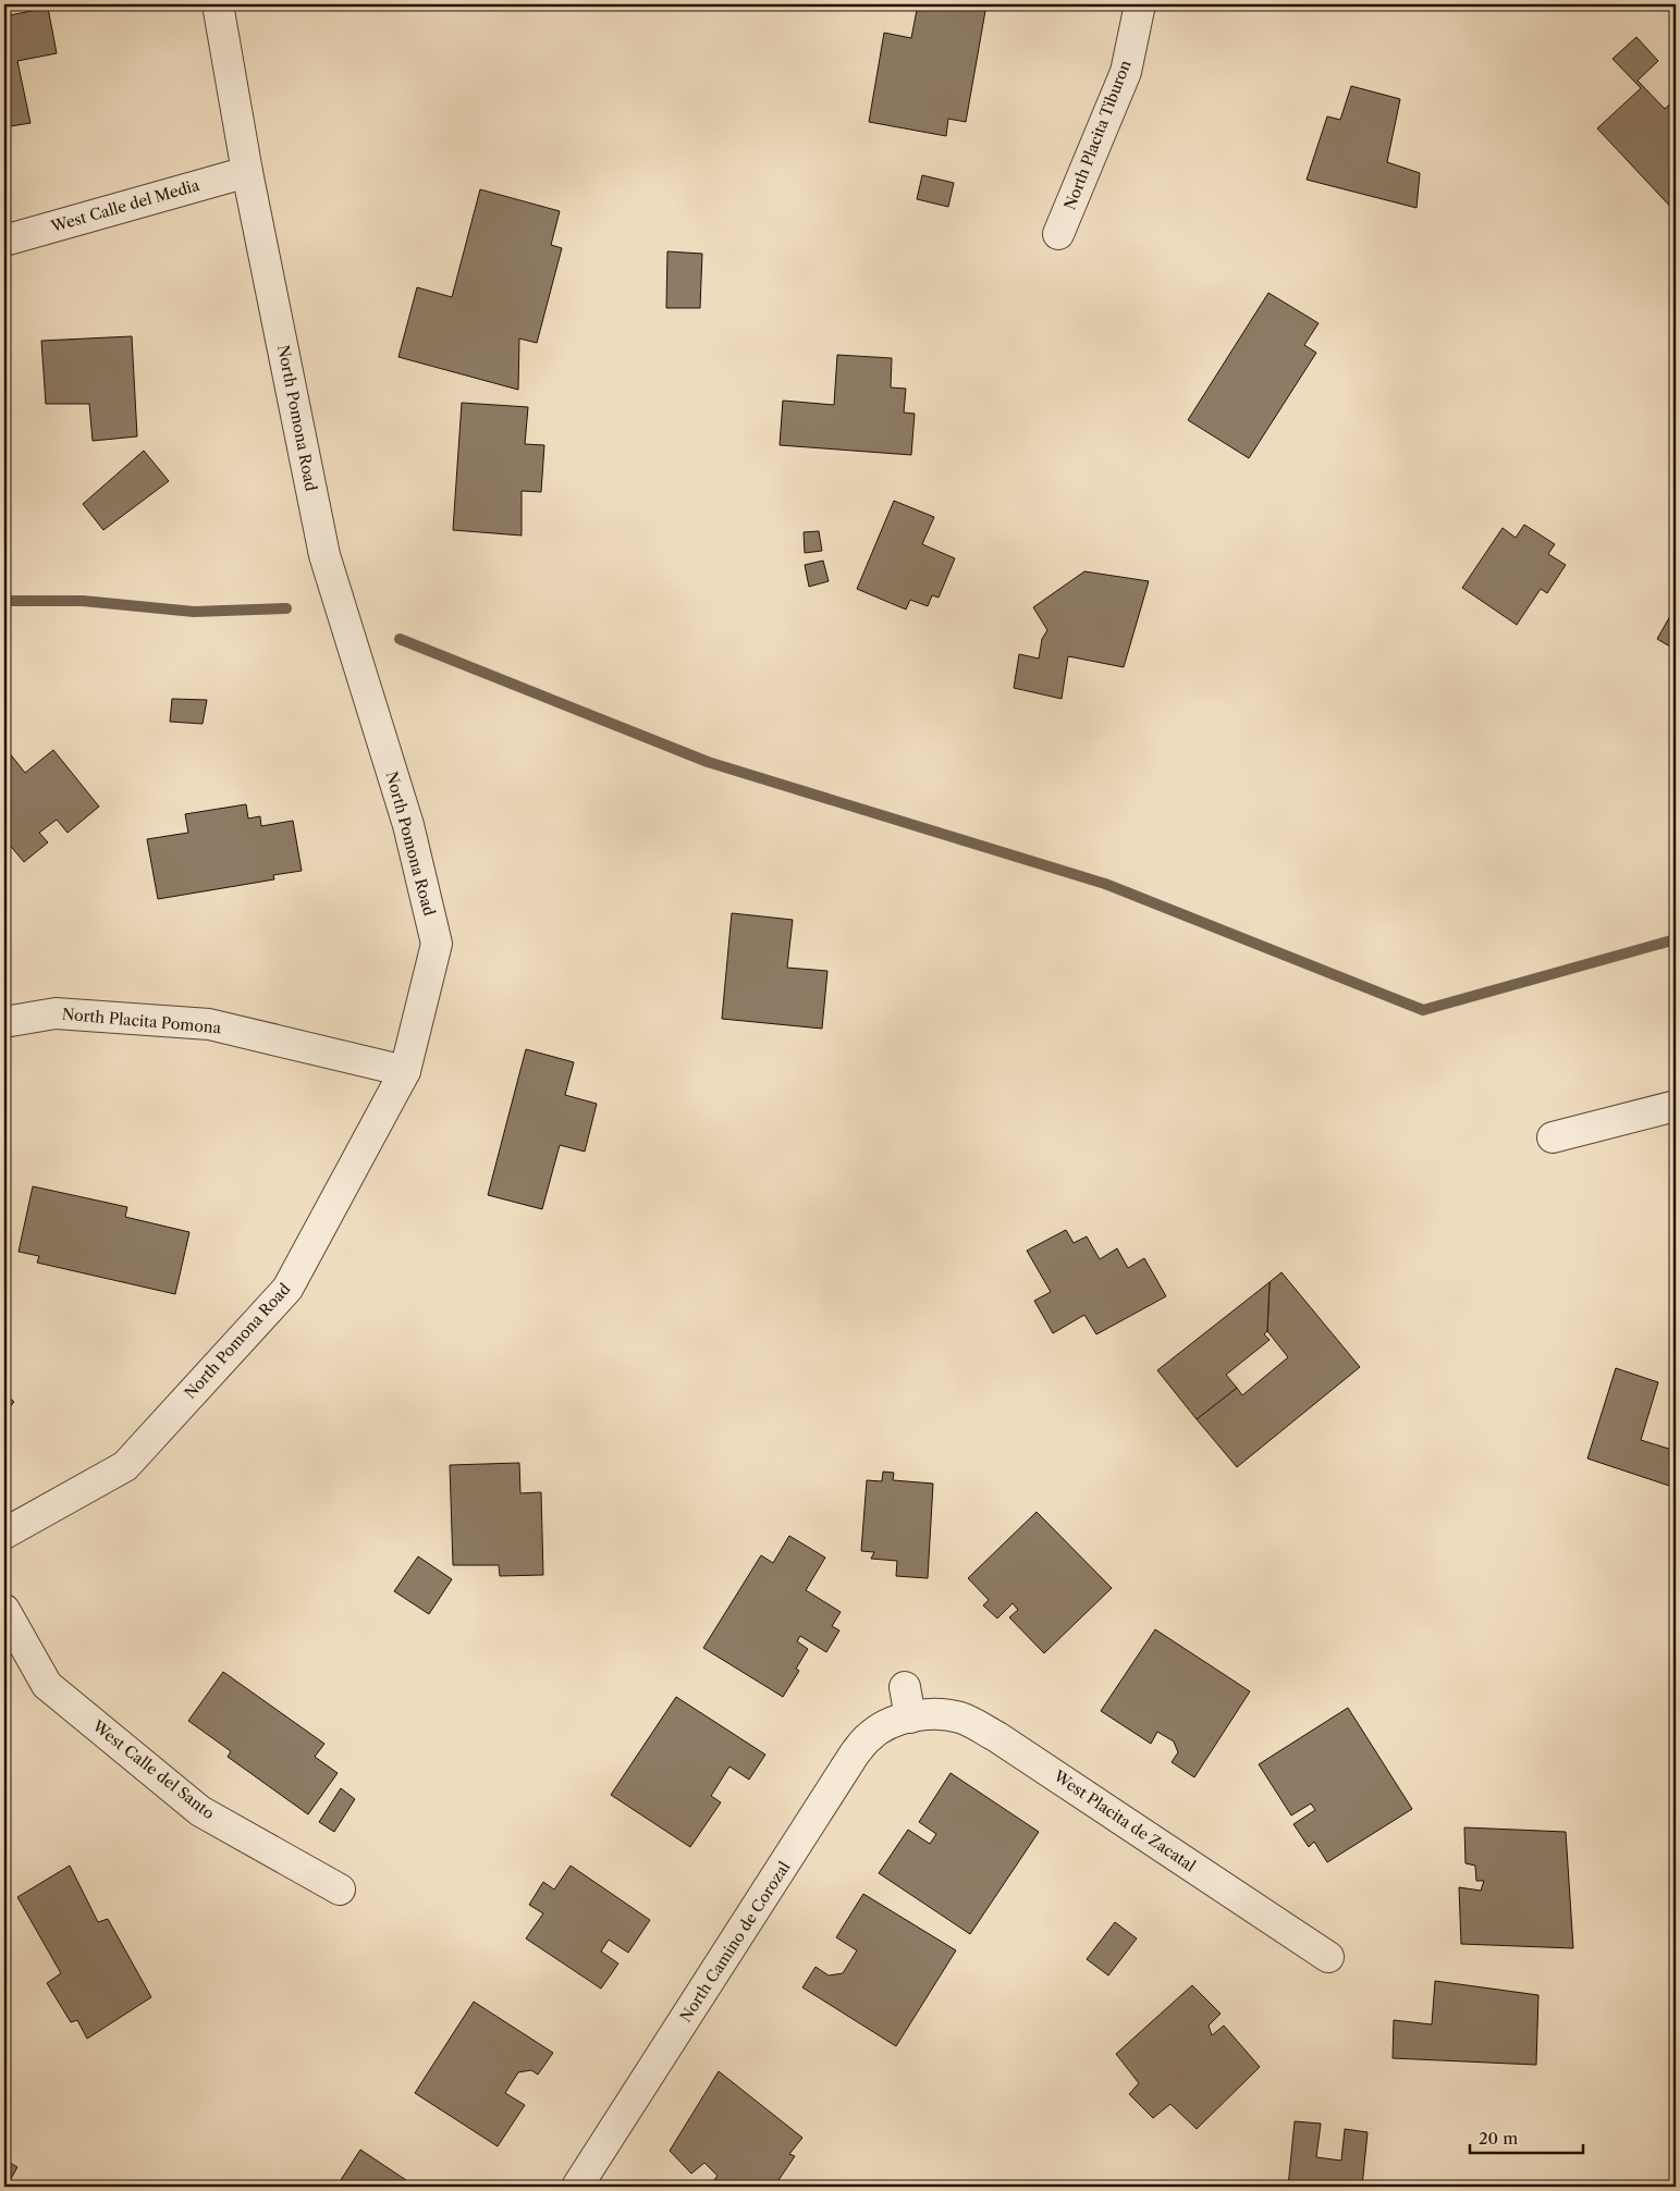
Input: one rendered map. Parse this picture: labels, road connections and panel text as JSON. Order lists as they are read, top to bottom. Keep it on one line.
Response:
{"streets":{"street":["North Placita Tiburon","West Calle del Media","North Pomona Road","North Placita Pomona","West Calle del Santo","West Placita de Zacatal","North Camino de Corozal"]},"crossings":[["West Calle del Media","North Pomona Road"],["North Pomona Road","North Placita Pomona"],["West Placita de Zacatal","North Camino de Corozal"]],"scale_bar":"20 m"}
